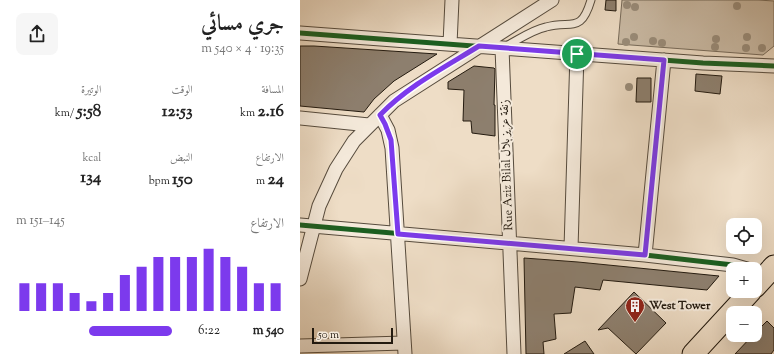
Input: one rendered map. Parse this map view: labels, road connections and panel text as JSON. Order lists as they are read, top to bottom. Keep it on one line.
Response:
{"streets":{"street":["Rue Aziz Bilal زنقة عزيز بلال"]},"places":{"building":["West Tower"]},"scale_bar":"50 m","page":{"heading":["جري مسائي","19:35 · 4 × 540 m"],"stats":[["المسافة","2.16 km"],["الوقت","12:53"],["الوتيرة","5:58 /km"],["الارتفاع","24 m"],["النبض","150 bpm"],["kcal","134"]],"chart":["الارتفاع","145–151 m"],"map_buttons":["+","−"],"list":[{"name":"540 m","note":"6:22"}],"scale":"50 m"}}
